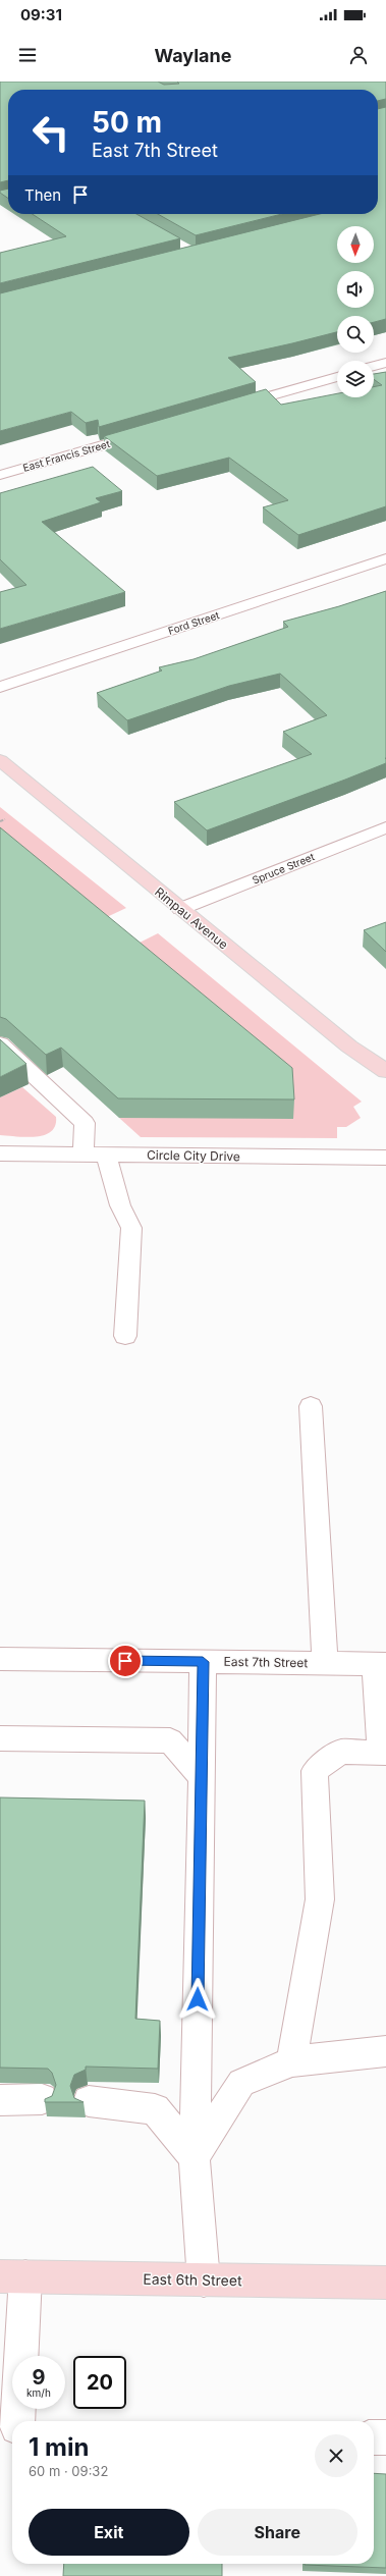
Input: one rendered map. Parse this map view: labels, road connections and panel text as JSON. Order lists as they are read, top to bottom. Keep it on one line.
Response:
{"streets":{"main road":["Rimpau Avenue","East 6th Street"],"street":["East Francis Street","Ford Street","Spruce Street","Circle City Drive","East 7th Street"]},"crossings":[["Spruce Street","Rimpau Avenue"]],"north":"bottom","page":{"status":"09:31","header":"Waylane","turn":["50 m","East 7th Street"],"then":"Then","speed":"9 km/h","limit":"20","heading":["1 min","60 m · 09:32"],"buttons":["Exit","Share"]}}
